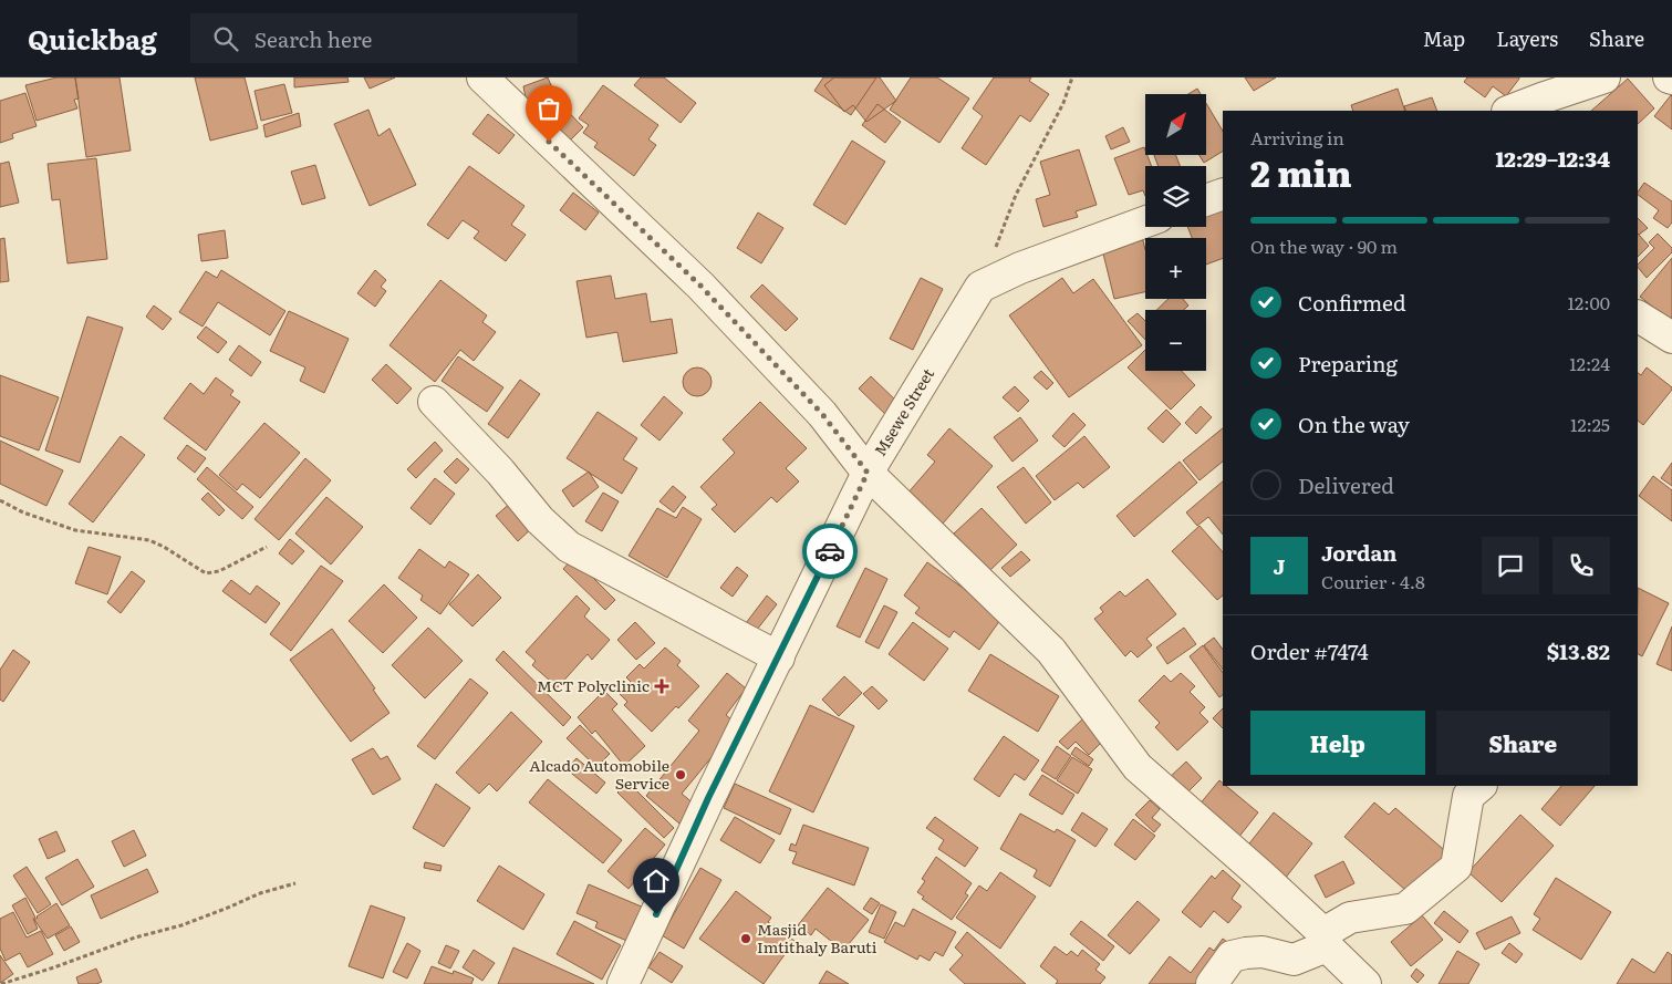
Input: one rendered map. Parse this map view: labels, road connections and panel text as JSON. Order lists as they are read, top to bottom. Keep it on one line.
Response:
{"streets":{"street":["Msewe Street"]},"places":{"health":["MCT Polyclinic"],"other":["Alcado Automobile Service","Masjid Imtithaly Baruti"]},"north":"top right","page":{"header":"Quickbag","search":"Search here","nav":["Map","Layers","Share"],"map_buttons":["+","−"],"heading":["2 min","Arriving in","12:29–12:34"],"panel":["Jordan","Courier · 4.8","Order #7474","$13.82"],"bar":"On the way · 90 m","list":[["Confirmed","12:00"],["Preparing","12:24"],["On the way","12:25"],"Delivered"],"round":"J","buttons":["Help","Share"]}}
